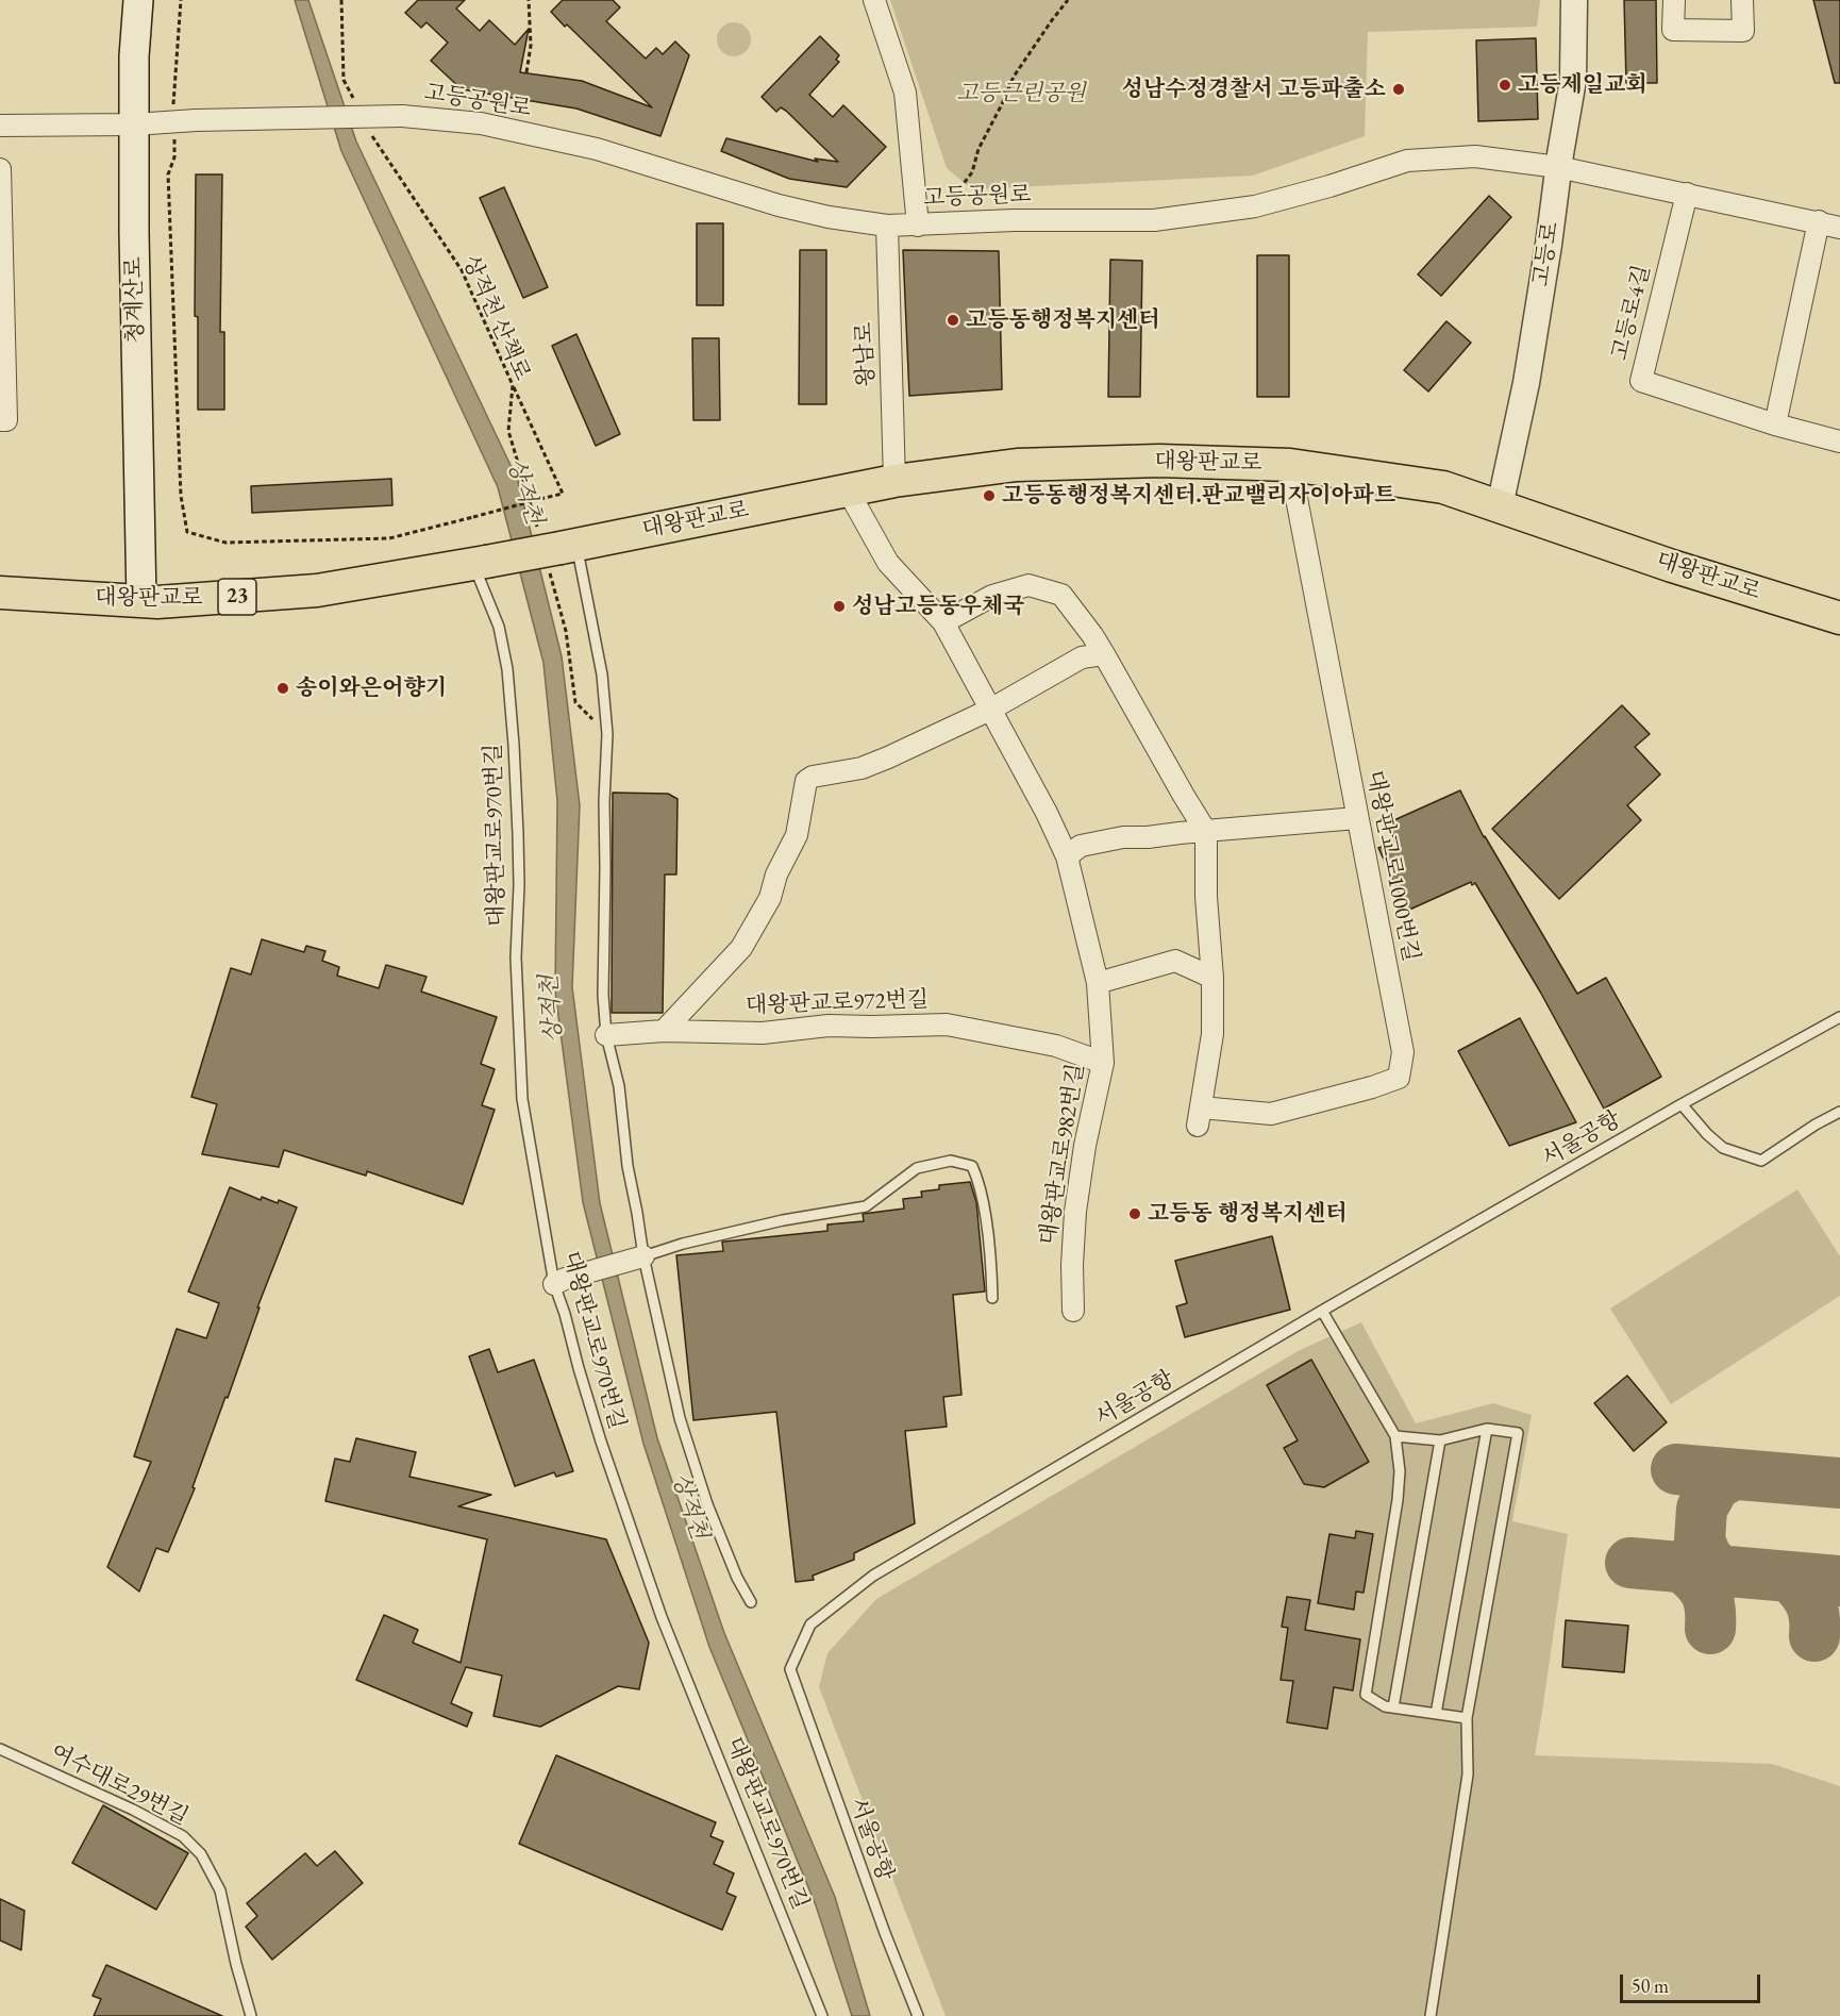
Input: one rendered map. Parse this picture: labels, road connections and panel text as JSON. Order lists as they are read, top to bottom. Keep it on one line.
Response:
{"streets":{"main road":["청계산로","대왕판교로","23"],"street":["고등공원로","고등로","고등로4길","왕남로","대왕판교로1000번길","대왕판교로972번길","대왕판교로982번길"],"lane":["대왕판교로970번길","서울공항","여수대로29번길"],"path":["상적천 산책로"]},"crossings":[["고등공원로","고등로"],["고등공원로","왕남로"],["고등로","대왕판교로"],["청계산로","대왕판교로"],["상적천 산책로","대왕판교로"],["상적천 산책로","23"],["왕남로","대왕판교로"],["대왕판교로","23"],["대왕판교로","대왕판교로970번길"],["대왕판교로","대왕판교로1000번길"],["대왕판교로","대왕판교로982번길"],["23","대왕판교로970번길"],["대왕판교로972번길","대왕판교로982번길"]],"water":["상적천"],"parks":["고등근린공원"],"places":["고등제일교회","성남수정경찰서 고등파출소","고등동행정복지센터","고등동행정복지센터.판교밸리자이아파트","성남고등동우체국","송이와은어향기","고등동 행정복지센터"],"scale_bar":"50 m"}
